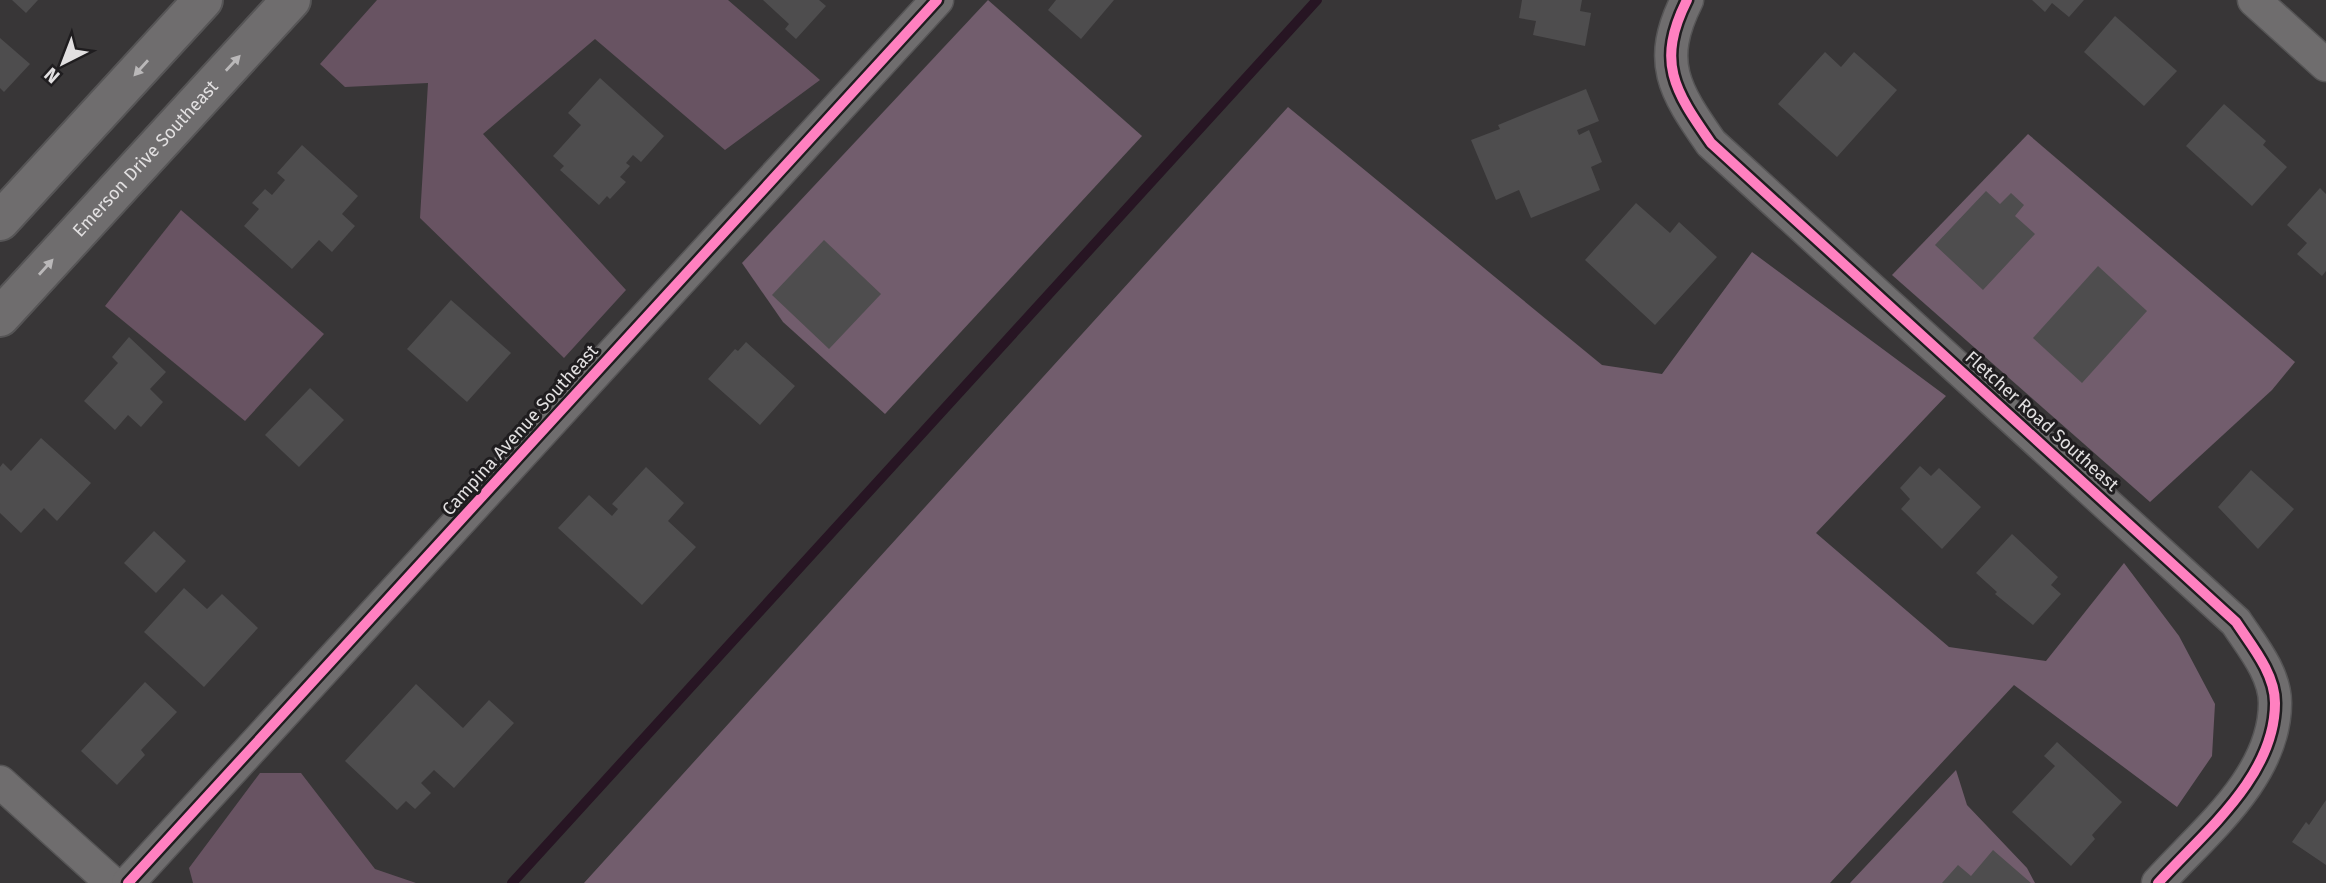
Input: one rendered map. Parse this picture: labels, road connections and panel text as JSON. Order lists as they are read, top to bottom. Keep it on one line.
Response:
{"streets":{"street":["Emerson Drive Southeast","Fletcher Road Southeast","Campina Avenue Southeast"]},"north":"bottom left"}
